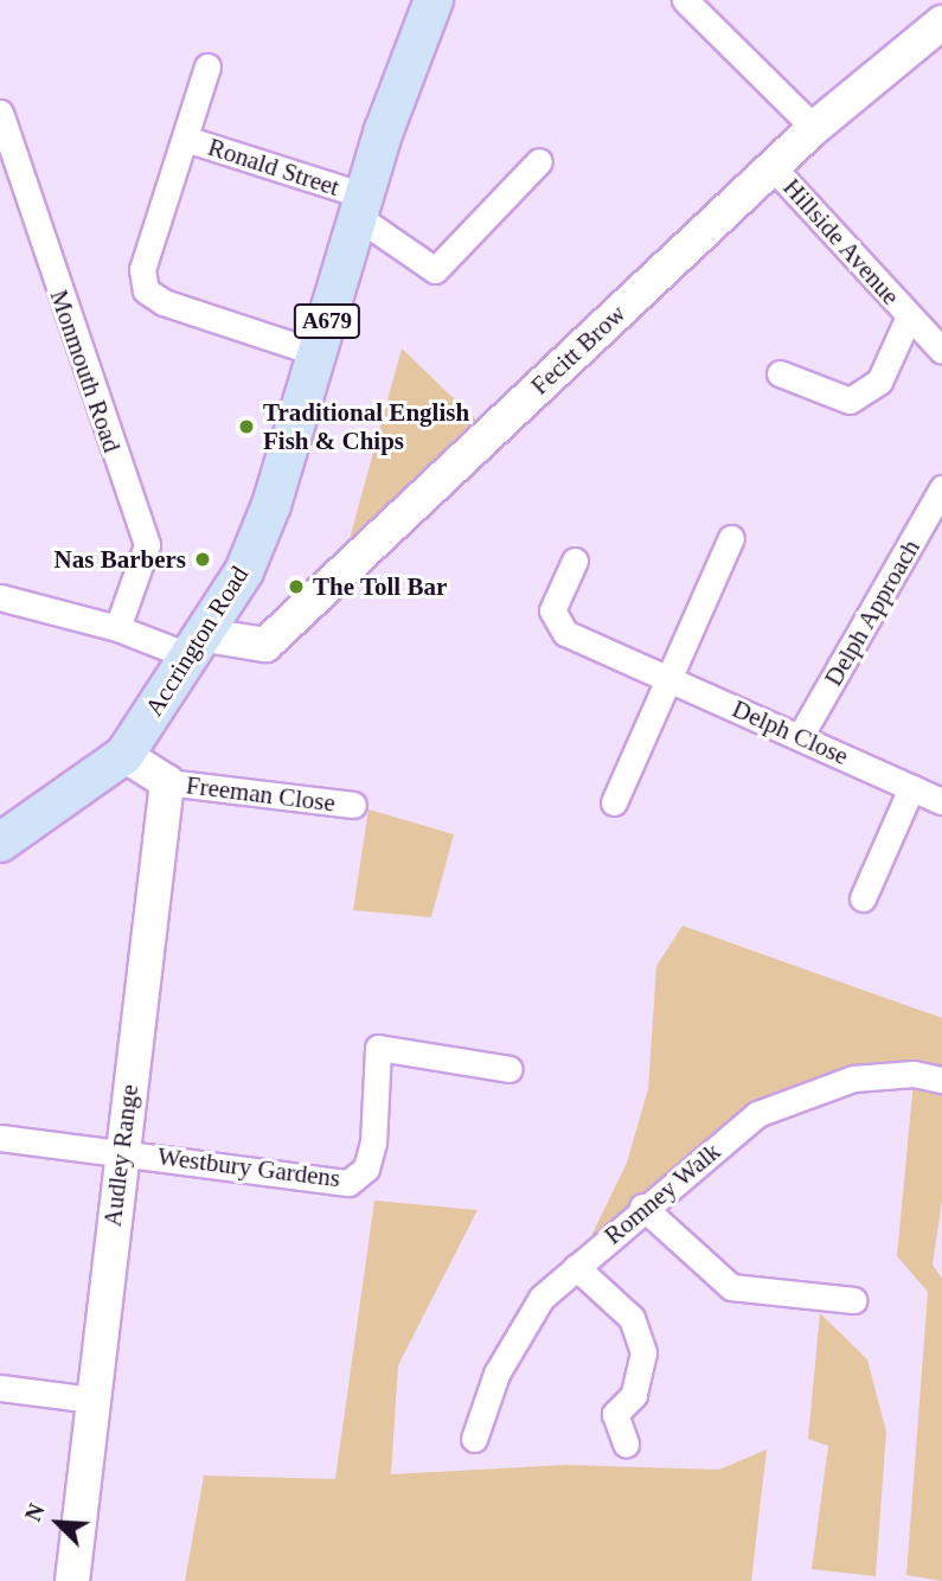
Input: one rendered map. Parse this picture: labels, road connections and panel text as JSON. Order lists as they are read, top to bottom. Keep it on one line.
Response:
{"streets":{"main road":["A679","Accrington Road"],"street":["Ronald Street","Hillside Avenue","Fecitt Brow","Monmouth Road","Delph Approach","Delph Close","Freeman Close","Audley Range","Westbury Gardens","Romney Walk"]},"crossings":[["Ronald Street","Accrington Road"],["Hillside Avenue","Fecitt Brow"],["Fecitt Brow","Accrington Road"],["Delph Approach","Delph Close"],["Freeman Close","Audley Range"],["Audley Range","Westbury Gardens"]],"places":["Traditional English Fish & Chips","Nas Barbers","The Toll Bar"],"north":"top left"}
